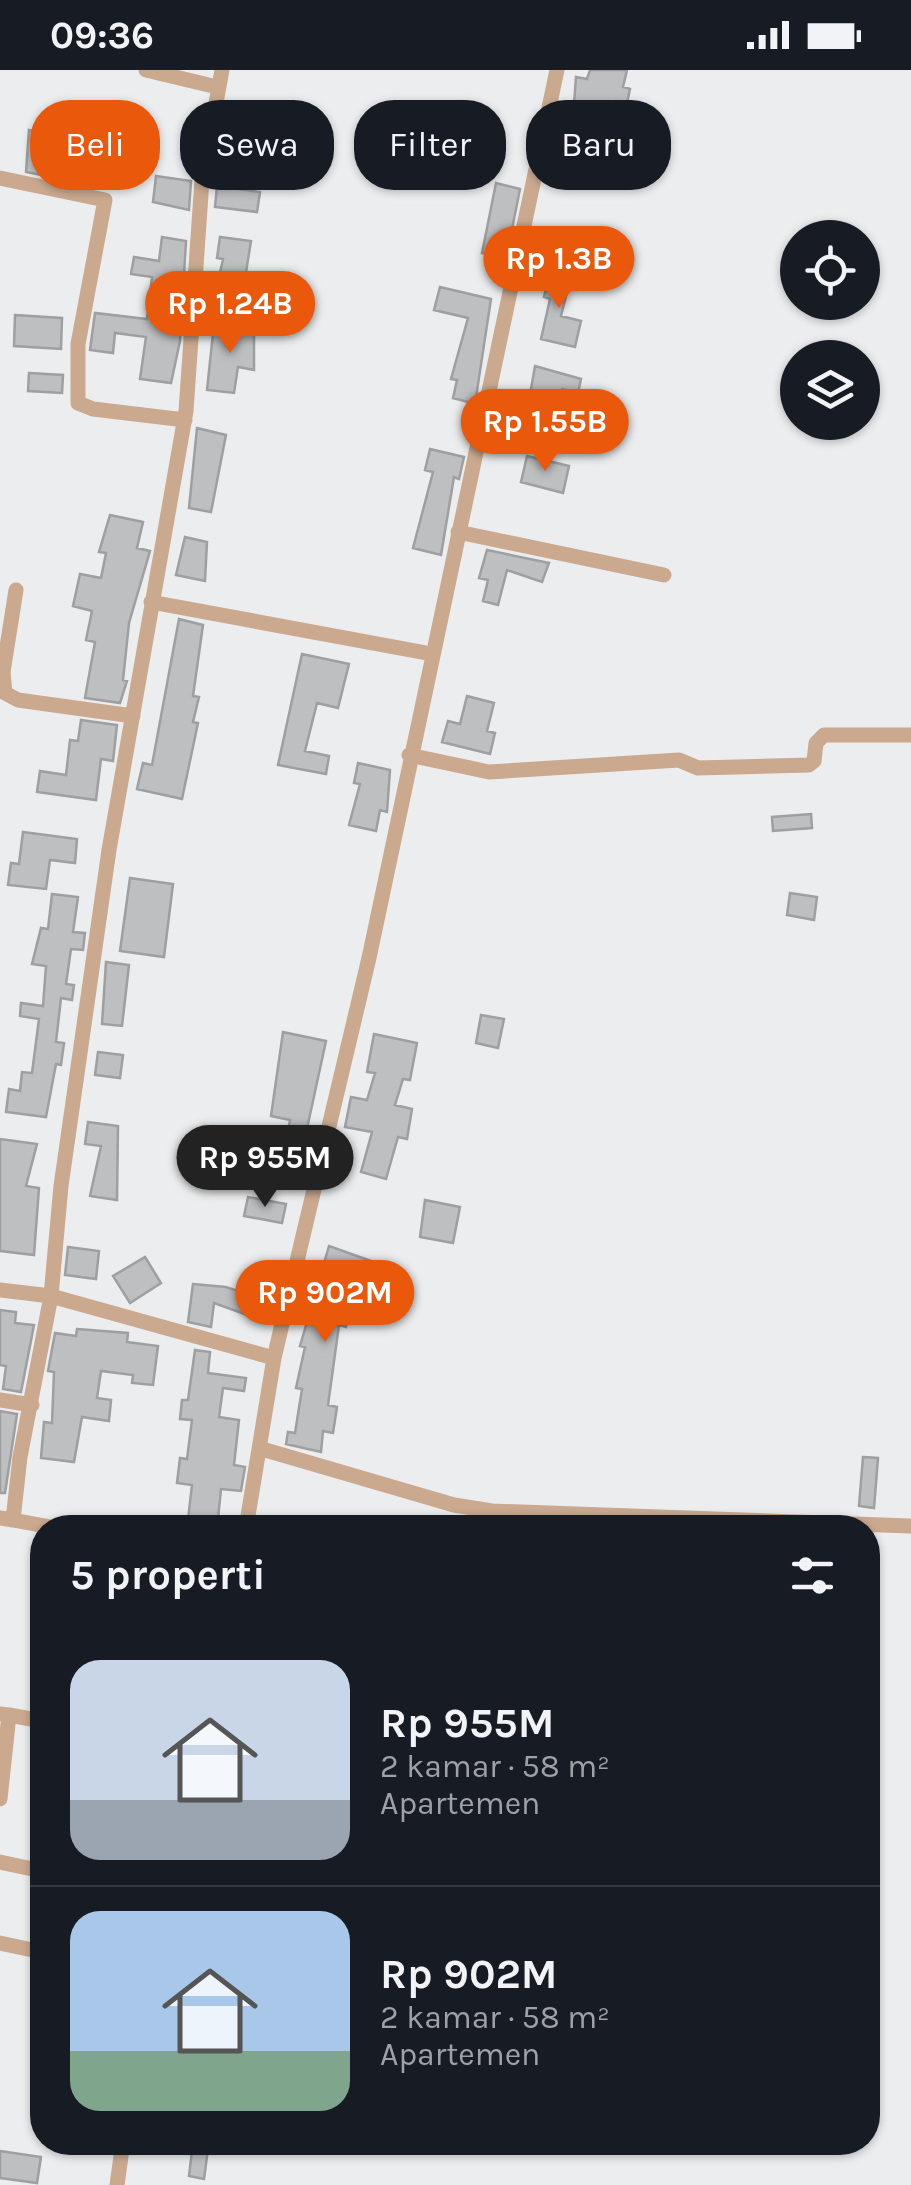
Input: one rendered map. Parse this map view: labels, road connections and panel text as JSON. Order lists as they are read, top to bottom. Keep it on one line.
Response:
{"page":{"status":"09:36","chip":["Beli","Sewa","Filter","Baru"],"price":["Rp 1.3B","Rp 1.24B","Rp 1.55B","Rp 955M","Rp 902M"],"heading":"5 properti","list":[{"name":"Rp 955M","note":"2 kamar · 58 m² · Apartemen"},{"name":"Rp 902M","note":"2 kamar · 58 m² · Apartemen"}]}}
